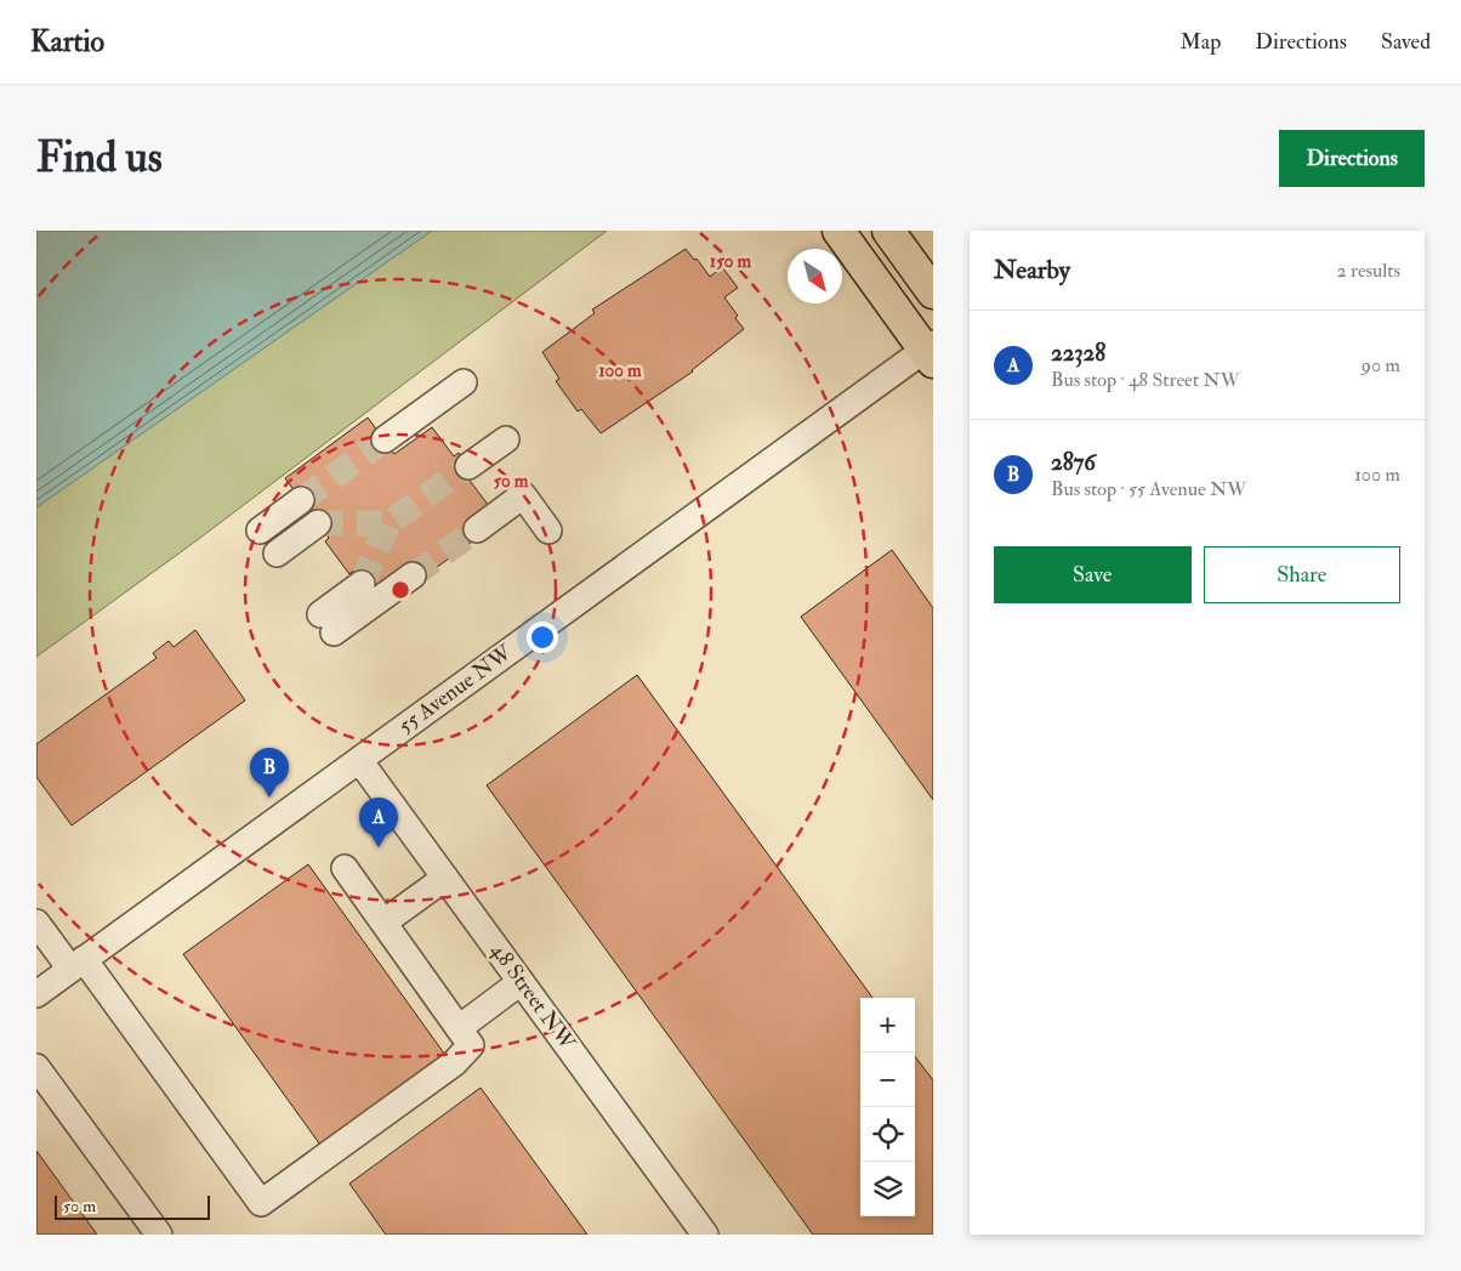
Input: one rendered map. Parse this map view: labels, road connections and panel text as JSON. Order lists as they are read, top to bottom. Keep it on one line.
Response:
{"streets":{"street":["55 Avenue NW","48 Street NW"]},"crossings":[["55 Avenue NW","48 Street NW"]],"scale_bar":"50 m","north":"bottom right","page":{"header":"Kartio","nav":["Map","Directions","Saved"],"buttons":["Directions",["Save","Share"]],"title":"Find us","heading":["Nearby","2 results"],"list":[{"mark":"A","name":"22328","note":"Bus stop · 48 Street NW","value":"90 m"},{"mark":"B","name":"2876","note":"Bus stop · 55 Avenue NW","value":"100 m"}],"pins":["B","A"],"map_buttons":["+","−"],"scale":"50 m"},"rings":["150 m","100 m","50 m"]}
